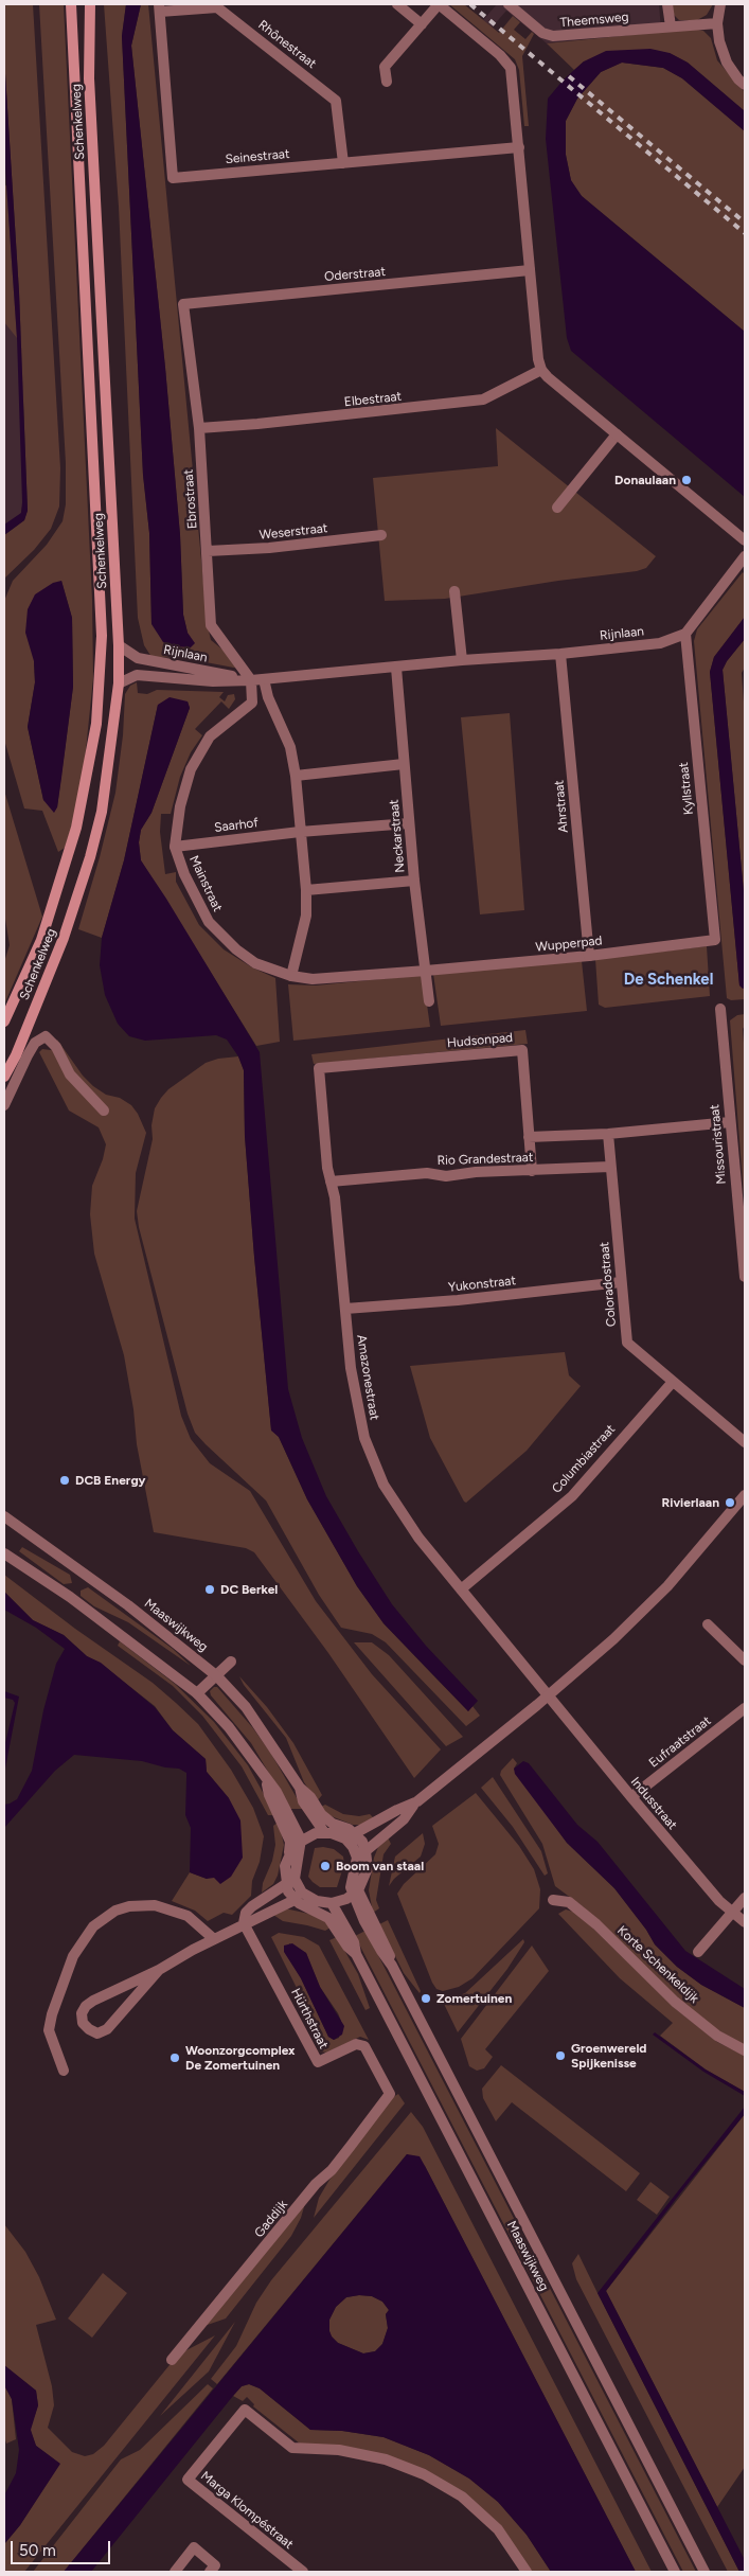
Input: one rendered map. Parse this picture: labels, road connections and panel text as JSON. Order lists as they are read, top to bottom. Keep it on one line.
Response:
{"streets":{"main road":["Schenkelweg"],"street":["Theemsweg","Rhônestraat","Seinestraat","Oderstraat","Elbestraat","Ebrostraat","Weserstraat","Rijnlaan","Kyllstraat","Ahrstraat","Saarhof","Neckarstraat","Mainstraat","Wupperpad","Hudsonpad","Missouristraat","Rio Grandestraat","Yukonstraat","Coloradostraat","Amazonestraat","Columbiastraat","Maaswijkweg","Eufraatstraat","Indusstraat","Korte Schenkeldijk","Hürthstraat","Gaddijk","Marga Klompéstraat"]},"crossings":[["Rhônestraat","Seinestraat"],["Schenkelweg","Rijnlaan"],["Oderstraat","Ebrostraat"],["Elbestraat","Ebrostraat"],["Ebrostraat","Weserstraat"],["Ebrostraat","Rijnlaan"],["Ebrostraat","Mainstraat"],["Rijnlaan","Kyllstraat"],["Rijnlaan","Ahrstraat"],["Rijnlaan","Neckarstraat"],["Rijnlaan","Mainstraat"],["Kyllstraat","Wupperpad"],["Ahrstraat","Wupperpad"],["Saarhof","Neckarstraat"],["Saarhof","Mainstraat"],["Neckarstraat","Mainstraat"],["Neckarstraat","Wupperpad"],["Mainstraat","Wupperpad"],["Hudsonpad","Rio Grandestraat"],["Hudsonpad","Amazonestraat"],["Missouristraat","Rio Grandestraat"],["Rio Grandestraat","Coloradostraat"],["Rio Grandestraat","Amazonestraat"],["Yukonstraat","Coloradostraat"],["Yukonstraat","Amazonestraat"],["Coloradostraat","Columbiastraat"],["Amazonestraat","Columbiastraat"],["Amazonestraat","Indusstraat"],["Eufraatstraat","Indusstraat"],["Hürthstraat","Gaddijk"]],"districts":["De Schenkel"],"places":["Donaulaan","DCB Energy","Rivierlaan","DC Berkel","Boom van staal","Zomertuinen","Groenwereld Spijkenisse","Woonzorgcomplex De Zomertuinen"],"scale_bar":"50 m"}
